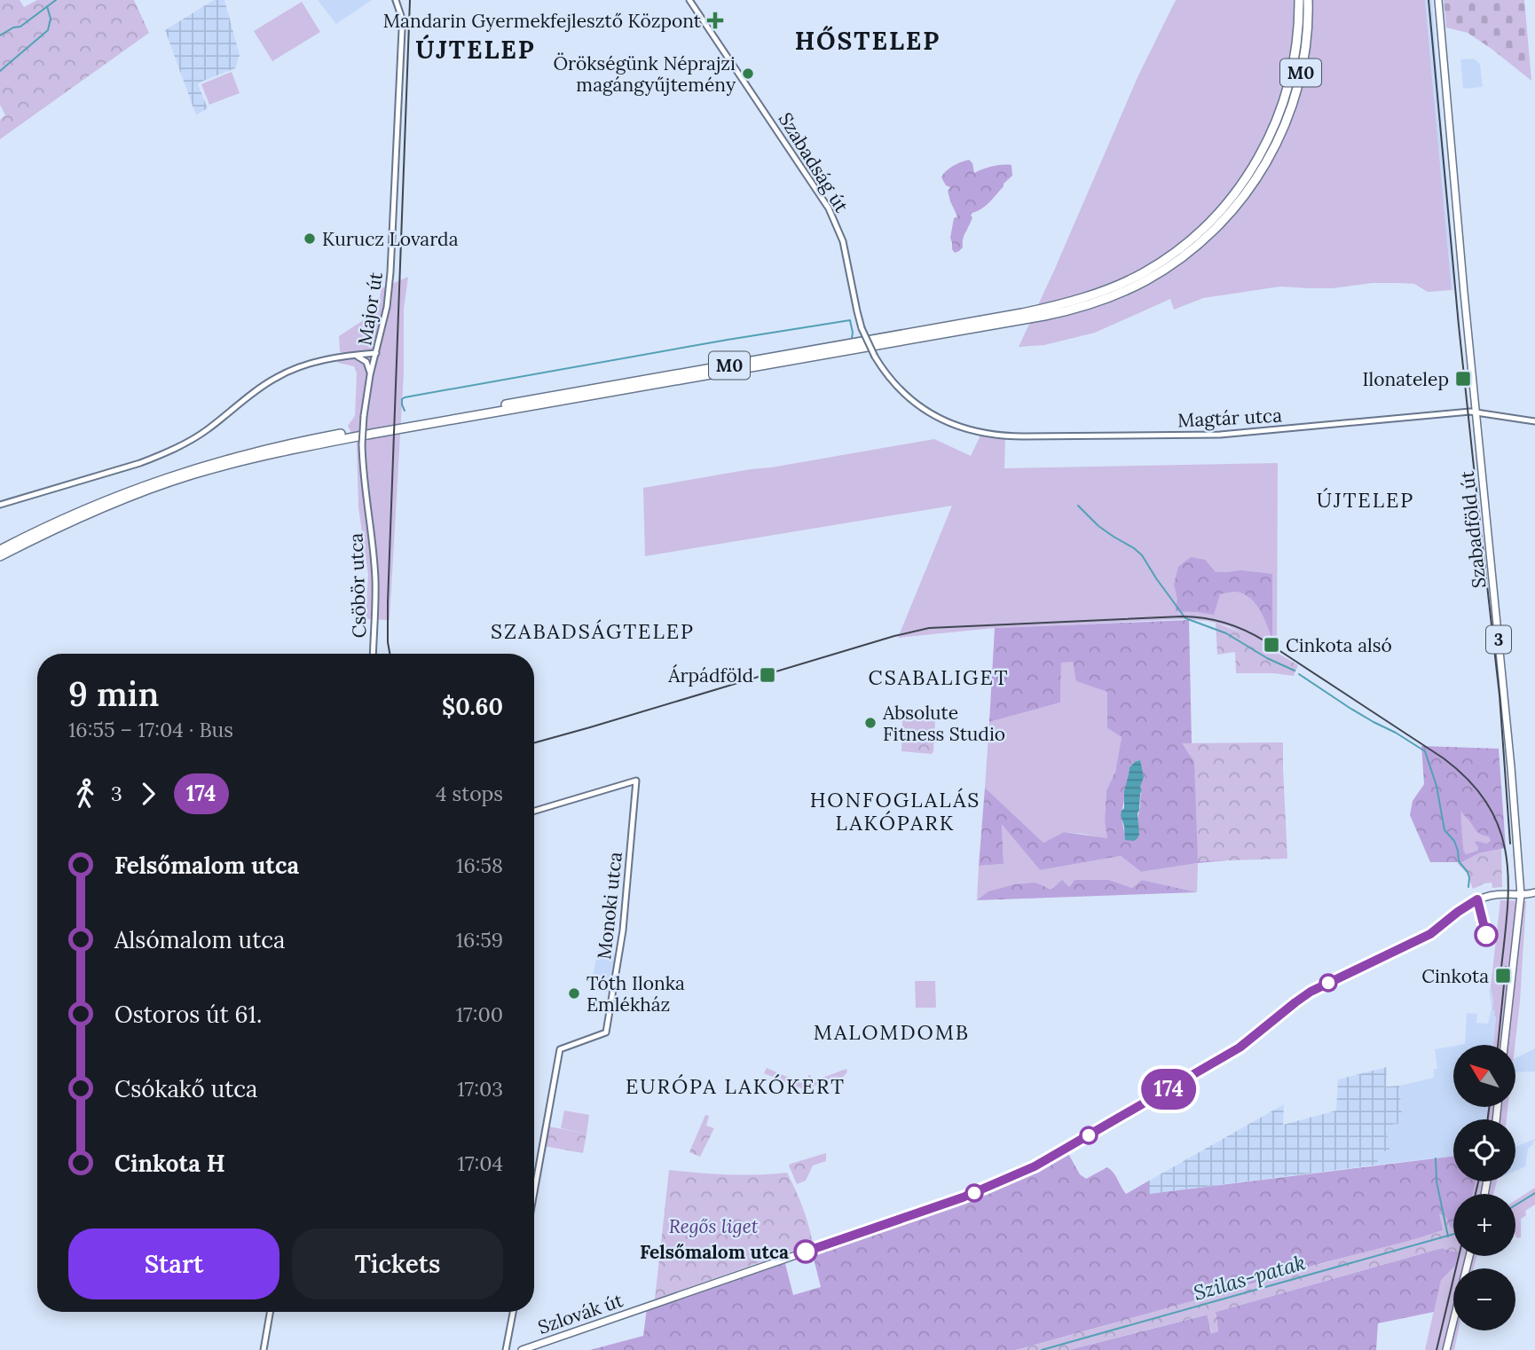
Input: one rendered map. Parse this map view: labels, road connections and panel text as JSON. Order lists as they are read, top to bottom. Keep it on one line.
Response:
{"streets":{"highway":["M0"],"main road":["Szabadföld út","3","Szlovák út"],"street":["Szabadság út","Major út","Magtár utca","Csöbör utca","Monoki utca"]},"crossings":[["Szabadság út","Magtár utca"],["Major út","Csöbör utca"],["Magtár utca","Szabadföld út"],["Szabadföld út","Szlovák út"]],"districts":["HŐSTELEP","ÚJTELEP","ÚJTELEP","SZABADSÁGTELEP","CSABALIGET","HONFOGLALÁS LAKÓPARK","MALOMDOMB","EURÓPA LAKÓKERT"],"water":["Szilas-patak"],"parks":["Regős liget"],"places":{"health":["Mandarin Gyermekfejlesztő Központ"],"other":["Örökségünk Néprajzi magángyűjtemény","Kurucz Lovarda","Absolute Fitness Studio","Tóth Ilonka Emlékház","Felsőmalom utca"],"transit":["Ilonatelep","Cinkota alsó","Árpádföld","Cinkota"]},"lines":["bus line 174"],"north":"top left","page":{"on_map":"174","heading":["9 min","16:55 – 17:04 · Bus","$0.60"],"legs":["3","174","4 stops"],"list":[{"name":"Felsőmalom utca","value":"16:58"},{"name":"Alsómalom utca","value":"16:59"},{"name":"Ostoros út 61.","value":"17:00"},{"name":"Csókakő utca","value":"17:03"},{"name":"Cinkota H","value":"17:04"}],"map_buttons":["+","−"],"buttons":["Start","Tickets"]}}
